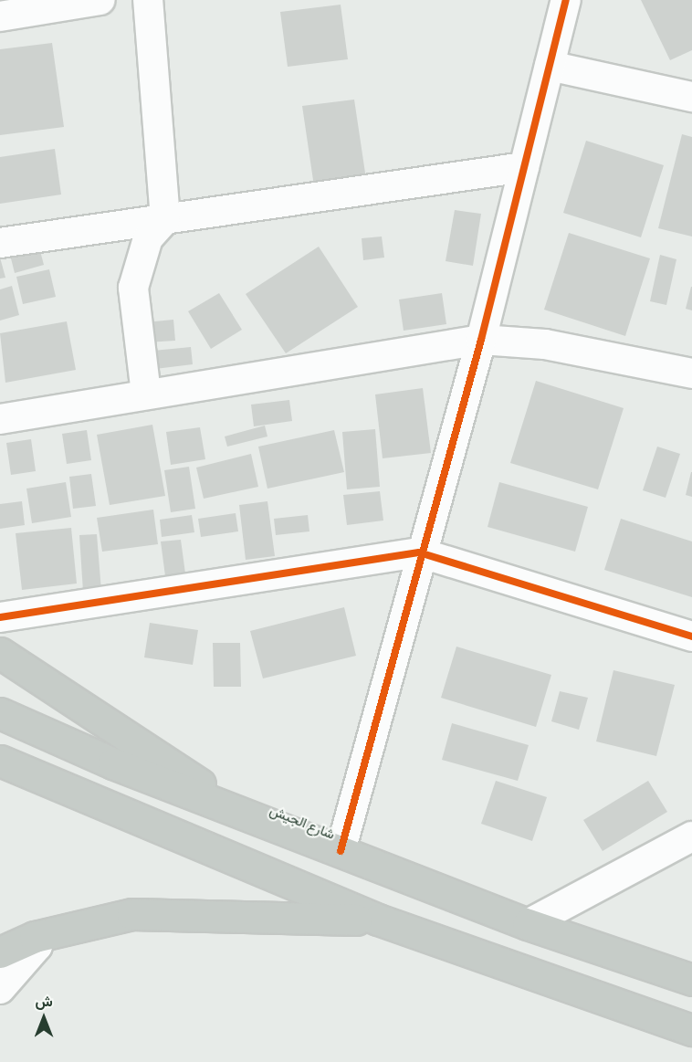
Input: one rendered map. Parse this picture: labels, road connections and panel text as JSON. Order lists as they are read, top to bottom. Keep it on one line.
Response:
{"streets":{"highway":["شارع الجيش"]},"north":"top"}
